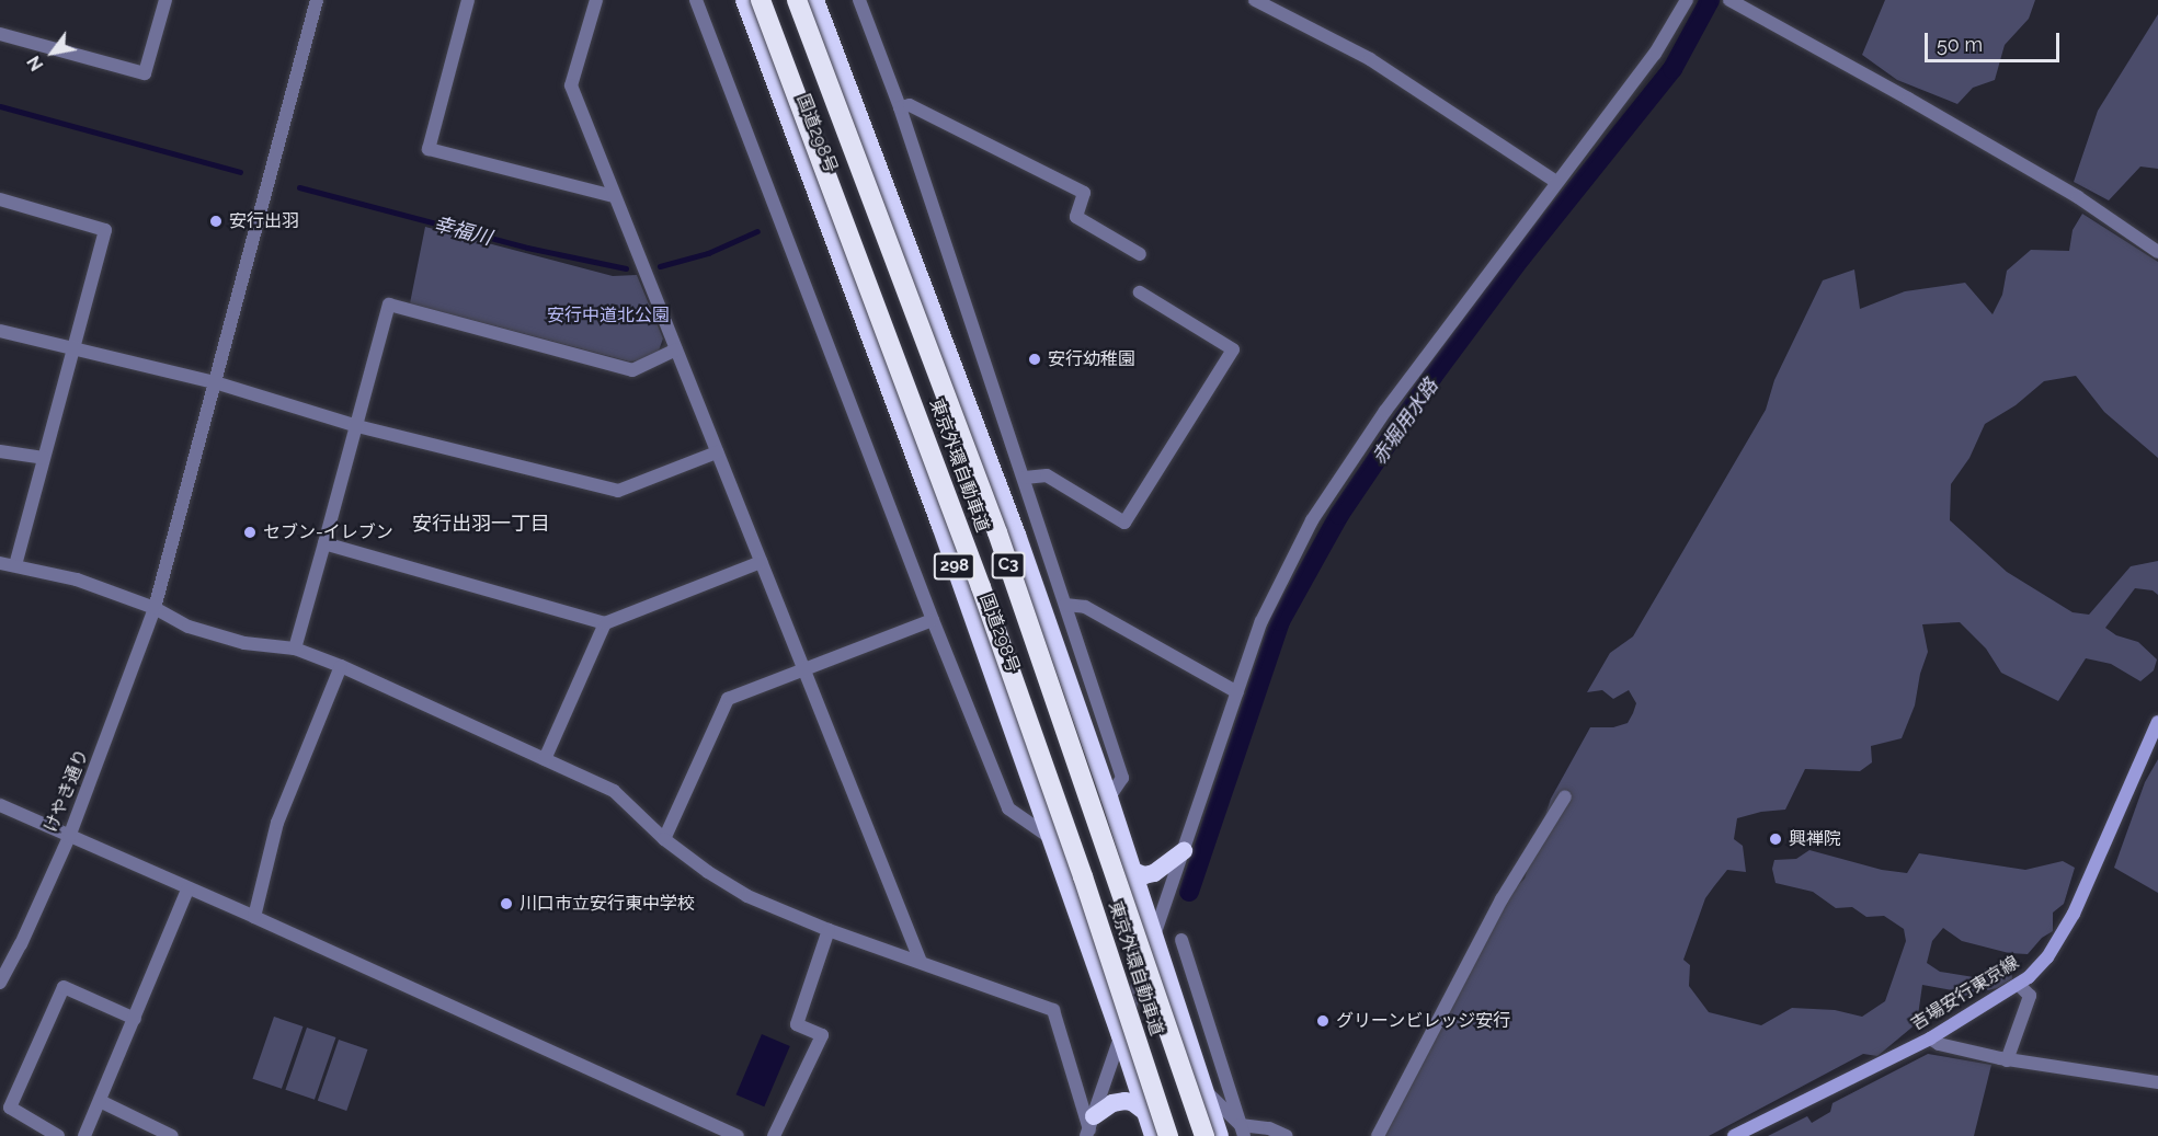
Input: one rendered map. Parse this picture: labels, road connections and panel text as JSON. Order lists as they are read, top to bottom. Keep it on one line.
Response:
{"streets":{"highway":["国道298号","東京外環自動車道","C3","298"],"main road":["吉場安行東京線"],"street":["けやき通り"]},"districts":["安行出羽一丁目"],"water":["幸福川","赤堀用水路"],"parks":["安行中道北公園"],"places":["安行出羽","安行幼稚園","セブン-イレブン","興禅院","川口市立安行東中学校","グリーンビレッジ安行"],"scale_bar":"50 m","north":"bottom left"}
